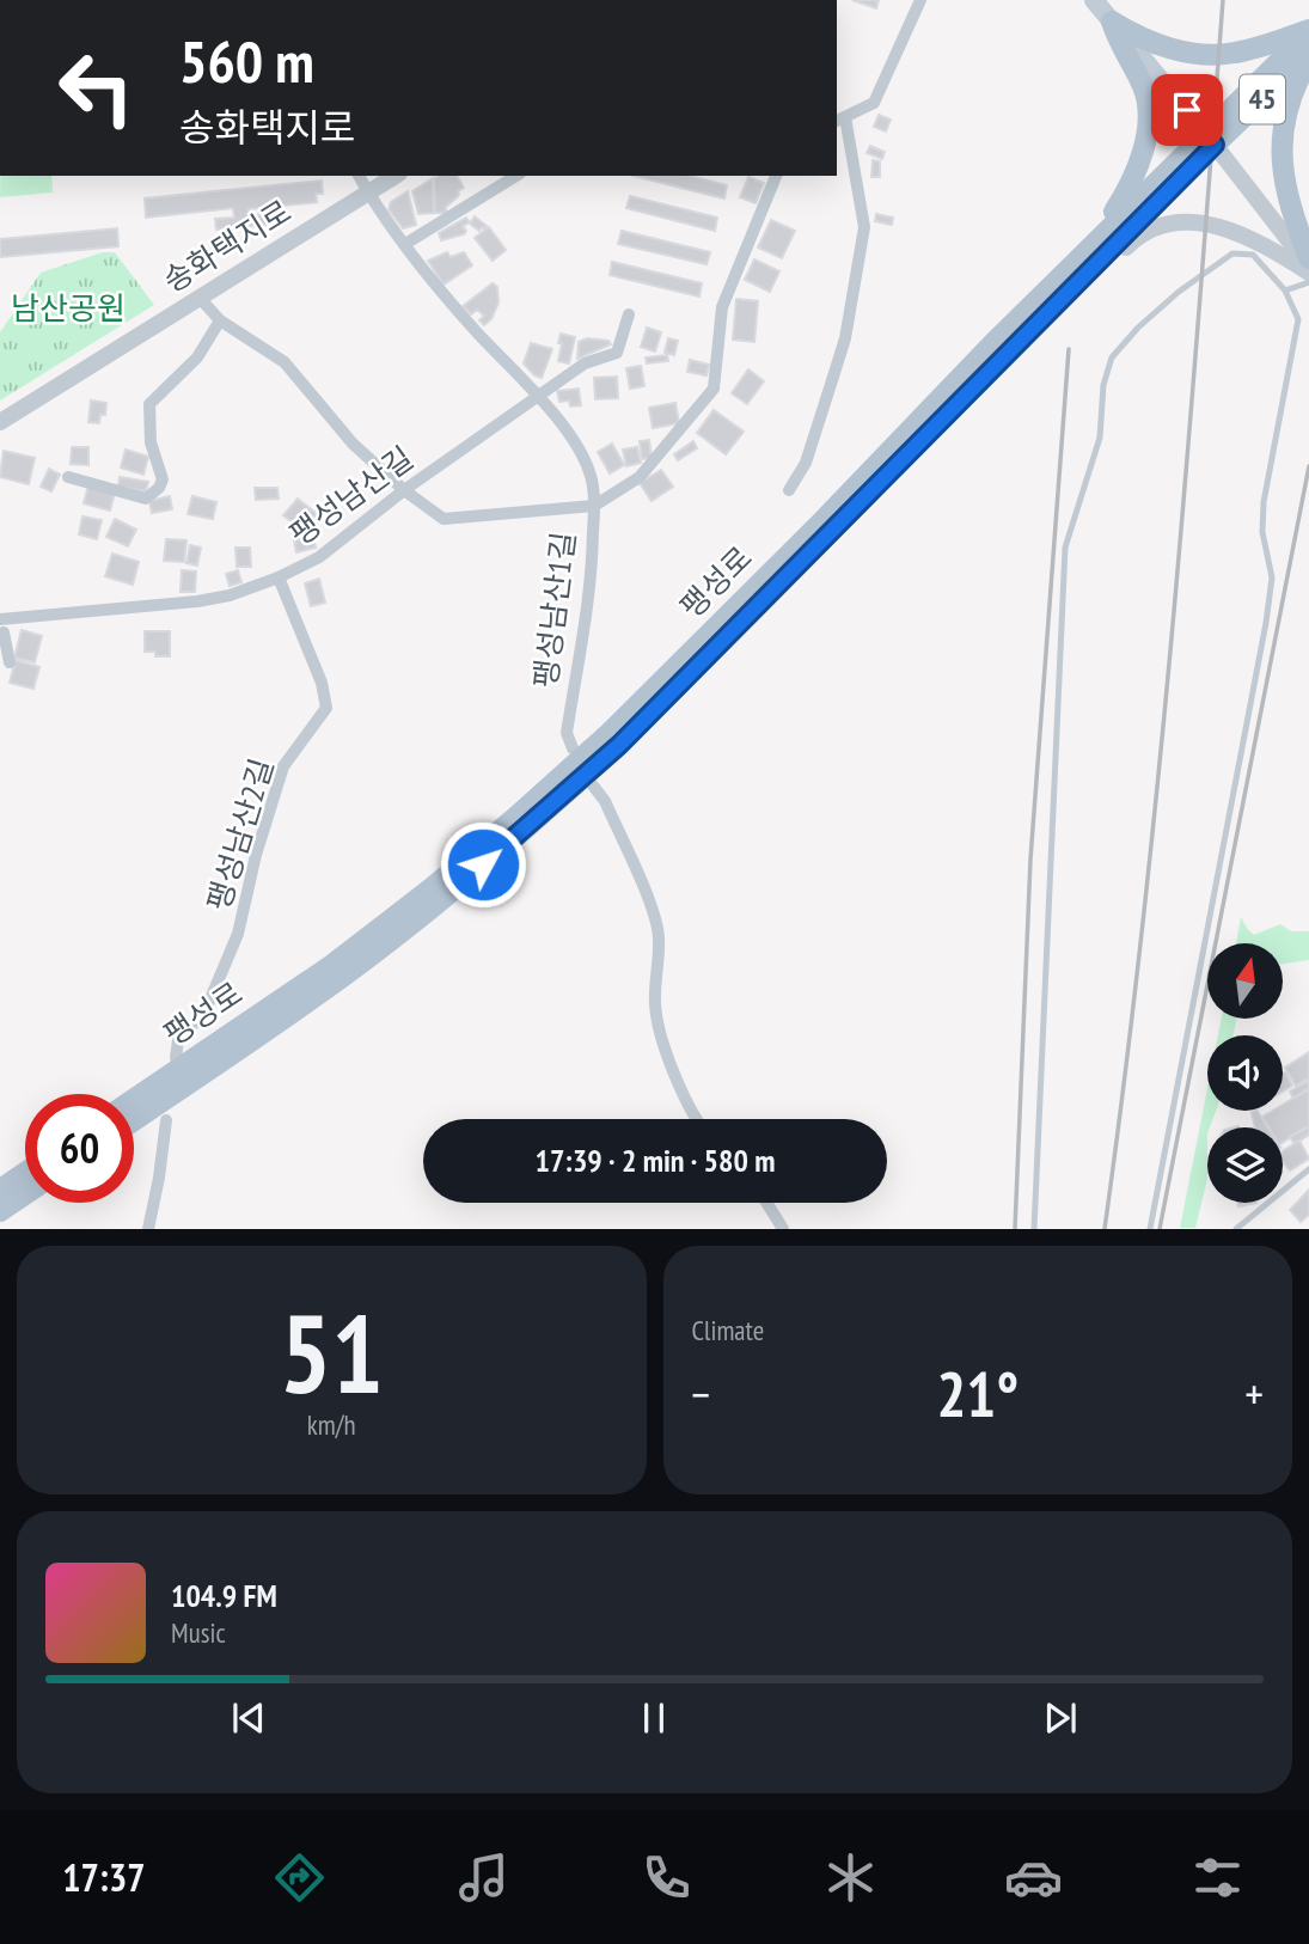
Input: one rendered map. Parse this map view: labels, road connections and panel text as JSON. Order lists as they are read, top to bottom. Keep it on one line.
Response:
{"streets":{"main road":["45","팽성로"],"street":["송화택지로","팽성남산길","팽성남산1길","팽성남산2길"]},"crossings":[["송화택지로","팽성남산1길"],["팽성남산길","팽성남산1길"],["팽성남산길","팽성남산2길"]],"parks":["남산공원"],"north":"top","page":{"turn":["560 m","송화택지로"],"limit":"60","trip":"17:39 · 2 min · 580 m","tile":[["51","km/h"],"Climate"],"heat":["−","21°","+"],"song":["104.9 FM","Music"],"tabs":"17:37"}}
